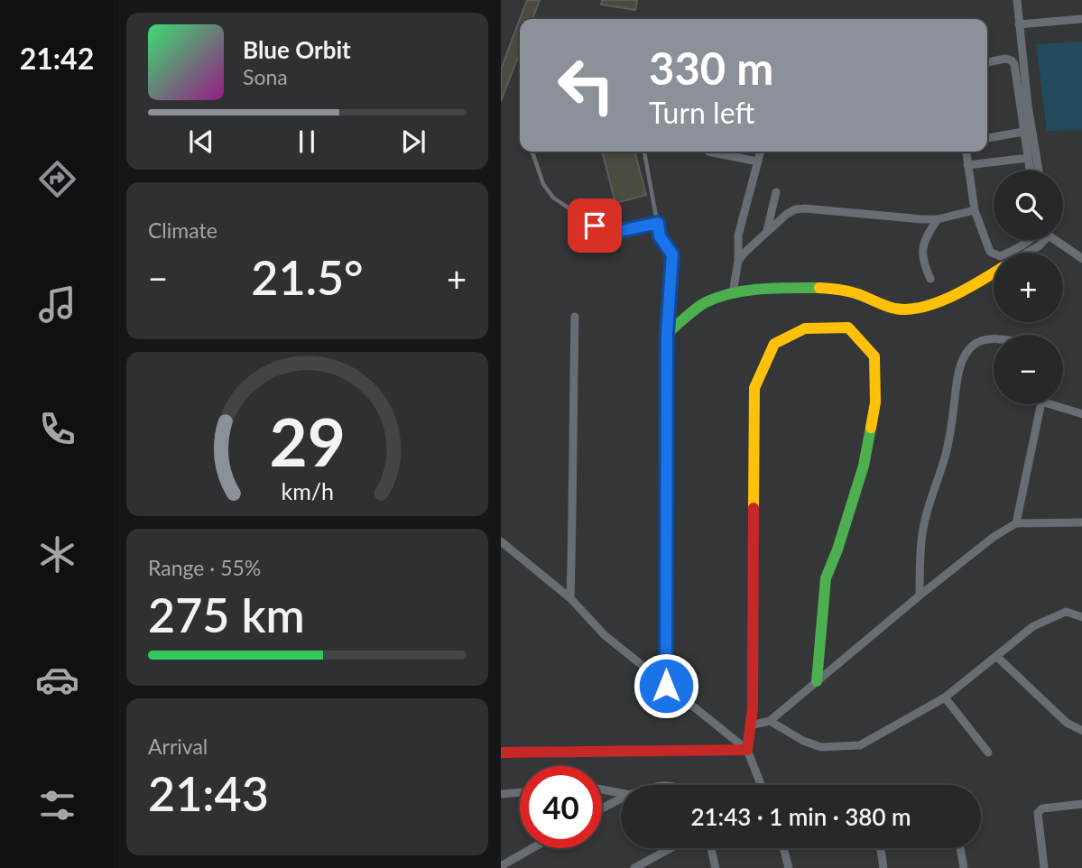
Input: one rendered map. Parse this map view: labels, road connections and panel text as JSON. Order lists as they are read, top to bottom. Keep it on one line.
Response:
{"page":{"tabs":"21:42","turn":["330 m","Turn left"],"song":["Blue Orbit","Sona"],"map_buttons":["+","−"],"tile":["Climate",["Range · 55%","275 km"],["Arrival","21:43"]],"heat":["−","21.5°","+"],"limit":"40","trip":"21:43 · 1 min · 380 m","gauge":["29","km/h"]}}
